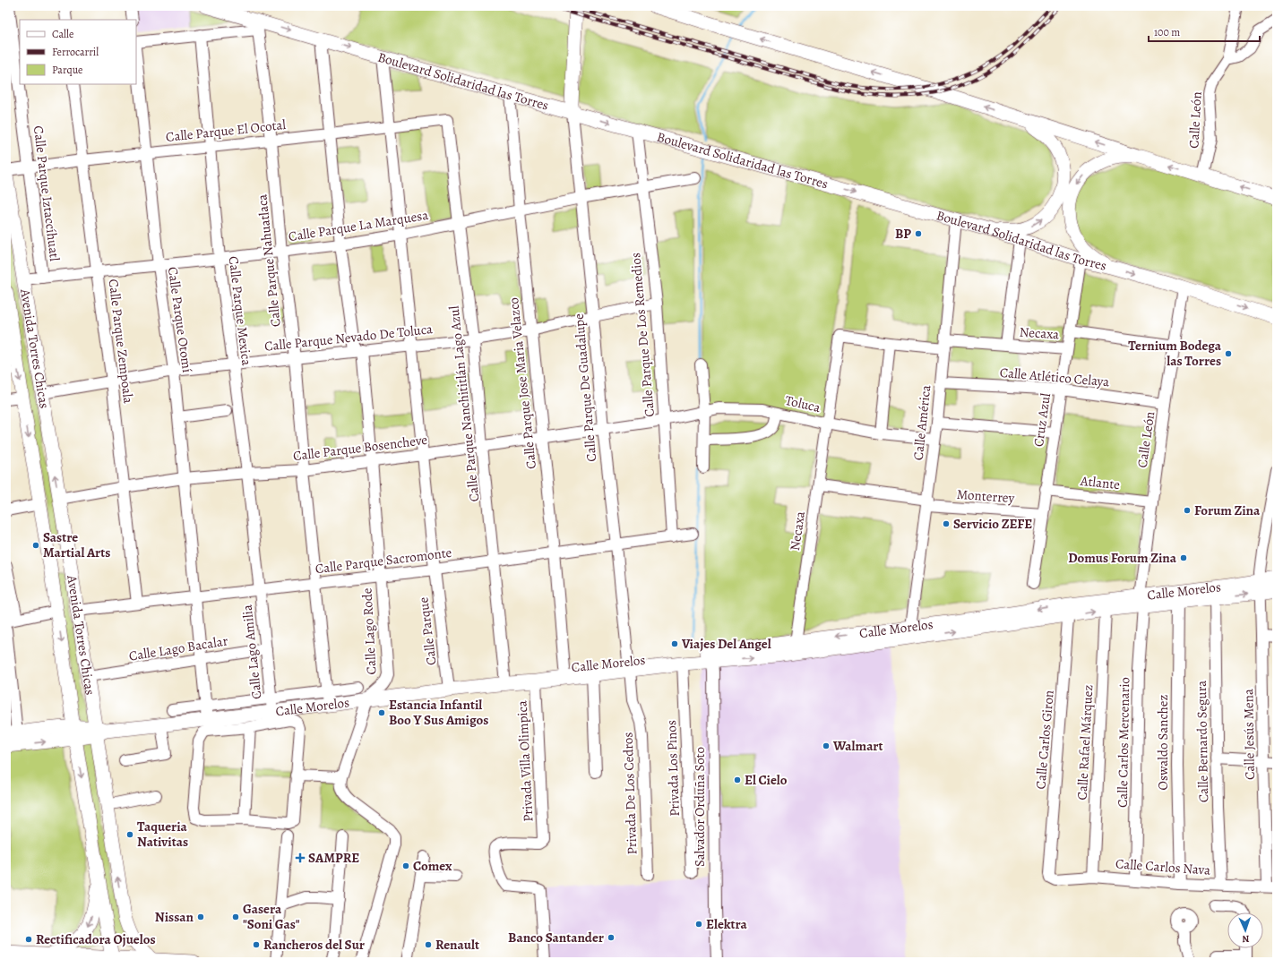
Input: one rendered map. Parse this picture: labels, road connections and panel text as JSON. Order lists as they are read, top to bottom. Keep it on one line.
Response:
{"streets":{"main road":["Boulevard Solidaridad las Torres","Avenida Torres Chicas","Calle Morelos"],"street":["Calle León","Calle Parque El Ocotal","Calle Parque Iztaccíhuatl","Calle Parque La Marquesa","Calle Parque Nahuatlaca","Calle Parque Mexica","Calle Parque Otomí","Necaxa","Calle Parque De Los Remedios","Calle Parque Nevado De Toluca","Calle Parque Zempoala","Calle Atlético Celaya","Calle Parque Jose Maria Velazco","Calle Parque De Guadalupe","Calle Parque Nanchititlán Lago Azul","Toluca","Cruz Azul","Calle América","Calle Parque Bosencheve","Atlante","Monterrey","Calle Parque Sacromonte","Calle Lago Rode","Calle Parque","Calle Lago Bacalar","Calle Lago Amilia","Calle Jesús Mena","Calle Carlos Giron","Calle Bernardo Segura","Calle Rafael Márquez","Calle Carlos Mercenario","Oswaldo Sanchez","Privada Villa Olimpica","Privada Los Pinos","Privada De Los Cedros","Salvador Orduña Soto","Calle Carlos Nava"]},"crossings":[["Boulevard Solidaridad las Torres","Calle León"],["Boulevard Solidaridad las Torres","Calle Parque Nahuatlaca"],["Boulevard Solidaridad las Torres","Calle Parque De Los Remedios"],["Boulevard Solidaridad las Torres","Calle Parque Jose Maria Velazco"],["Boulevard Solidaridad las Torres","Calle Parque De Guadalupe"],["Boulevard Solidaridad las Torres","Cruz Azul"],["Boulevard Solidaridad las Torres","Calle América"],["Boulevard Solidaridad las Torres","Calle Lago Rode"],["Boulevard Solidaridad las Torres","Calle Parque"],["Calle León","Calle Atlético Celaya"],["Calle León","Atlante"],["Calle León","Calle Morelos"],["Calle León","Calle Carlos Mercenario"],["Calle Parque El Ocotal","Calle Parque Iztaccíhuatl"],["Calle Parque El Ocotal","Calle Parque Nahuatlaca"],["Calle Parque El Ocotal","Calle Parque Mexica"],["Calle Parque El Ocotal","Calle Parque Otomí"],["Calle Parque El Ocotal","Calle Parque Zempoala"],["Calle Parque El Ocotal","Calle Parque Nanchititlán Lago Azul"],["Calle Parque El Ocotal","Calle Lago Rode"],["Calle Parque El Ocotal","Calle Parque"],["Calle Parque Iztaccíhuatl","Calle Parque La Marquesa"],["Calle Parque La Marquesa","Calle Parque Nahuatlaca"],["Calle Parque La Marquesa","Calle Parque Mexica"],["Calle Parque La Marquesa","Calle Parque Otomí"],["Calle Parque La Marquesa","Calle Parque De Los Remedios"],["Calle Parque La Marquesa","Calle Parque Zempoala"],["Calle Parque La Marquesa","Avenida Torres Chicas"],["Calle Parque La Marquesa","Calle Parque Jose Maria Velazco"],["Calle Parque La Marquesa","Calle Parque De Guadalupe"],["Calle Parque La Marquesa","Calle Parque Nanchititlán Lago Azul"],["Calle Parque La Marquesa","Calle Lago Rode"],["Calle Parque La Marquesa","Calle Parque"],["Calle Parque Nahuatlaca","Calle Parque Nevado De Toluca"],["Calle Parque Nahuatlaca","Calle Parque Bosencheve"],["Calle Parque Nahuatlaca","Calle Parque Sacromonte"],["Calle Parque Nahuatlaca","Calle Morelos"],["Calle Parque Mexica","Calle Parque Nevado De Toluca"],["Calle Parque Mexica","Calle Parque Bosencheve"],["Calle Parque Mexica","Calle Parque Sacromonte"],["Calle Parque Mexica","Calle Lago Amilia"],["Calle Parque Otomí","Calle Parque Nevado De Toluca"],["Calle Parque Otomí","Calle Parque Bosencheve"],["Calle Parque Otomí","Calle Parque Sacromonte"],["Calle Parque Otomí","Calle Morelos"],["Calle Parque Otomí","Calle Lago Bacalar"],["Necaxa","Toluca"],["Necaxa","Cruz Azul"],["Necaxa","Calle América"],["Necaxa","Monterrey"],["Necaxa","Calle Morelos"],["Calle Parque De Los Remedios","Calle Parque Nevado De Toluca"],["Calle Parque De Los Remedios","Toluca"],["Calle Parque De Los Remedios","Calle Parque Bosencheve"],["Calle Parque De Los Remedios","Calle Parque Sacromonte"],["Calle Parque Nevado De Toluca","Calle Parque Zempoala"],["Calle Parque Nevado De Toluca","Avenida Torres Chicas"],["Calle Parque Nevado De Toluca","Calle Parque Jose Maria Velazco"],["Calle Parque Nevado De Toluca","Calle Parque De Guadalupe"],["Calle Parque Nevado De Toluca","Calle Parque Nanchititlán Lago Azul"],["Calle Parque Nevado De Toluca","Calle Lago Rode"],["Calle Parque Nevado De Toluca","Calle Parque"],["Calle Parque Zempoala","Calle Parque Bosencheve"],["Calle Parque Zempoala","Calle Parque Sacromonte"],["Avenida Torres Chicas","Calle Parque Bosencheve"],["Avenida Torres Chicas","Calle Parque Sacromonte"],["Avenida Torres Chicas","Calle Morelos"],["Calle Atlético Celaya","Cruz Azul"],["Calle Atlético Celaya","Calle América"],["Calle Parque Jose Maria Velazco","Calle Parque Bosencheve"],["Calle Parque Jose Maria Velazco","Calle Parque Sacromonte"],["Calle Parque Jose Maria Velazco","Calle Morelos"],["Calle Parque De Guadalupe","Calle Parque Bosencheve"],["Calle Parque De Guadalupe","Calle Parque Sacromonte"],["Calle Parque De Guadalupe","Calle Morelos"],["Calle Parque De Guadalupe","Privada De Los Cedros"],["Calle Parque Nanchititlán Lago Azul","Calle Parque Bosencheve"],["Calle Parque Nanchititlán Lago Azul","Calle Parque Sacromonte"],["Calle Parque Nanchititlán Lago Azul","Calle Morelos"],["Toluca","Calle América"],["Toluca","Calle Parque Bosencheve"],["Cruz Azul","Atlante"],["Cruz Azul","Monterrey"],["Calle América","Monterrey"],["Calle América","Calle Morelos"],["Calle Parque Bosencheve","Calle Lago Rode"],["Calle Parque Bosencheve","Calle Parque"],["Calle Parque Sacromonte","Calle Lago Rode"],["Calle Parque Sacromonte","Calle Parque"],["Calle Parque Sacromonte","Calle Lago Amilia"],["Calle Morelos","Calle Lago Rode"],["Calle Morelos","Calle Parque"],["Calle Morelos","Calle Lago Amilia"],["Calle Morelos","Calle Jesús Mena"],["Calle Morelos","Calle Carlos Giron"],["Calle Morelos","Calle Bernardo Segura"],["Calle Morelos","Calle Rafael Márquez"],["Calle Morelos","Calle Carlos Mercenario"],["Calle Morelos","Oswaldo Sanchez"],["Calle Morelos","Privada Villa Olimpica"],["Calle Morelos","Privada Los Pinos"],["Calle Morelos","Privada De Los Cedros"],["Calle Morelos","Salvador Orduña Soto"],["Calle Lago Bacalar","Calle Lago Amilia"],["Calle Jesús Mena","Calle Carlos Nava"],["Calle Carlos Giron","Calle Carlos Nava"],["Calle Bernardo Segura","Calle Carlos Nava"],["Calle Rafael Márquez","Calle Carlos Nava"],["Calle Carlos Mercenario","Calle Carlos Nava"],["Oswaldo Sanchez","Calle Carlos Nava"]],"places":{"other":["BP","Ternium Bodega las Torres","Forum Zina","Servicio ZEFE","Sastre Martial Arts","Domus Forum Zina","Viajes Del Angel","Estancia Infantil Boo Y Sus Amigos","Walmart","El Cielo","Taqueria Nativitas","Comex","Nissan","Gasera \"Soni Gas\"","Elektra","Banco Santander","Rectificadora Ojuelos","Rancheros del Sur","Renault"],"health":["SAMPRE"]},"legend":["Calle","Ferrocarril","Parque"],"scale_bar":"100 m","north":"bottom"}
